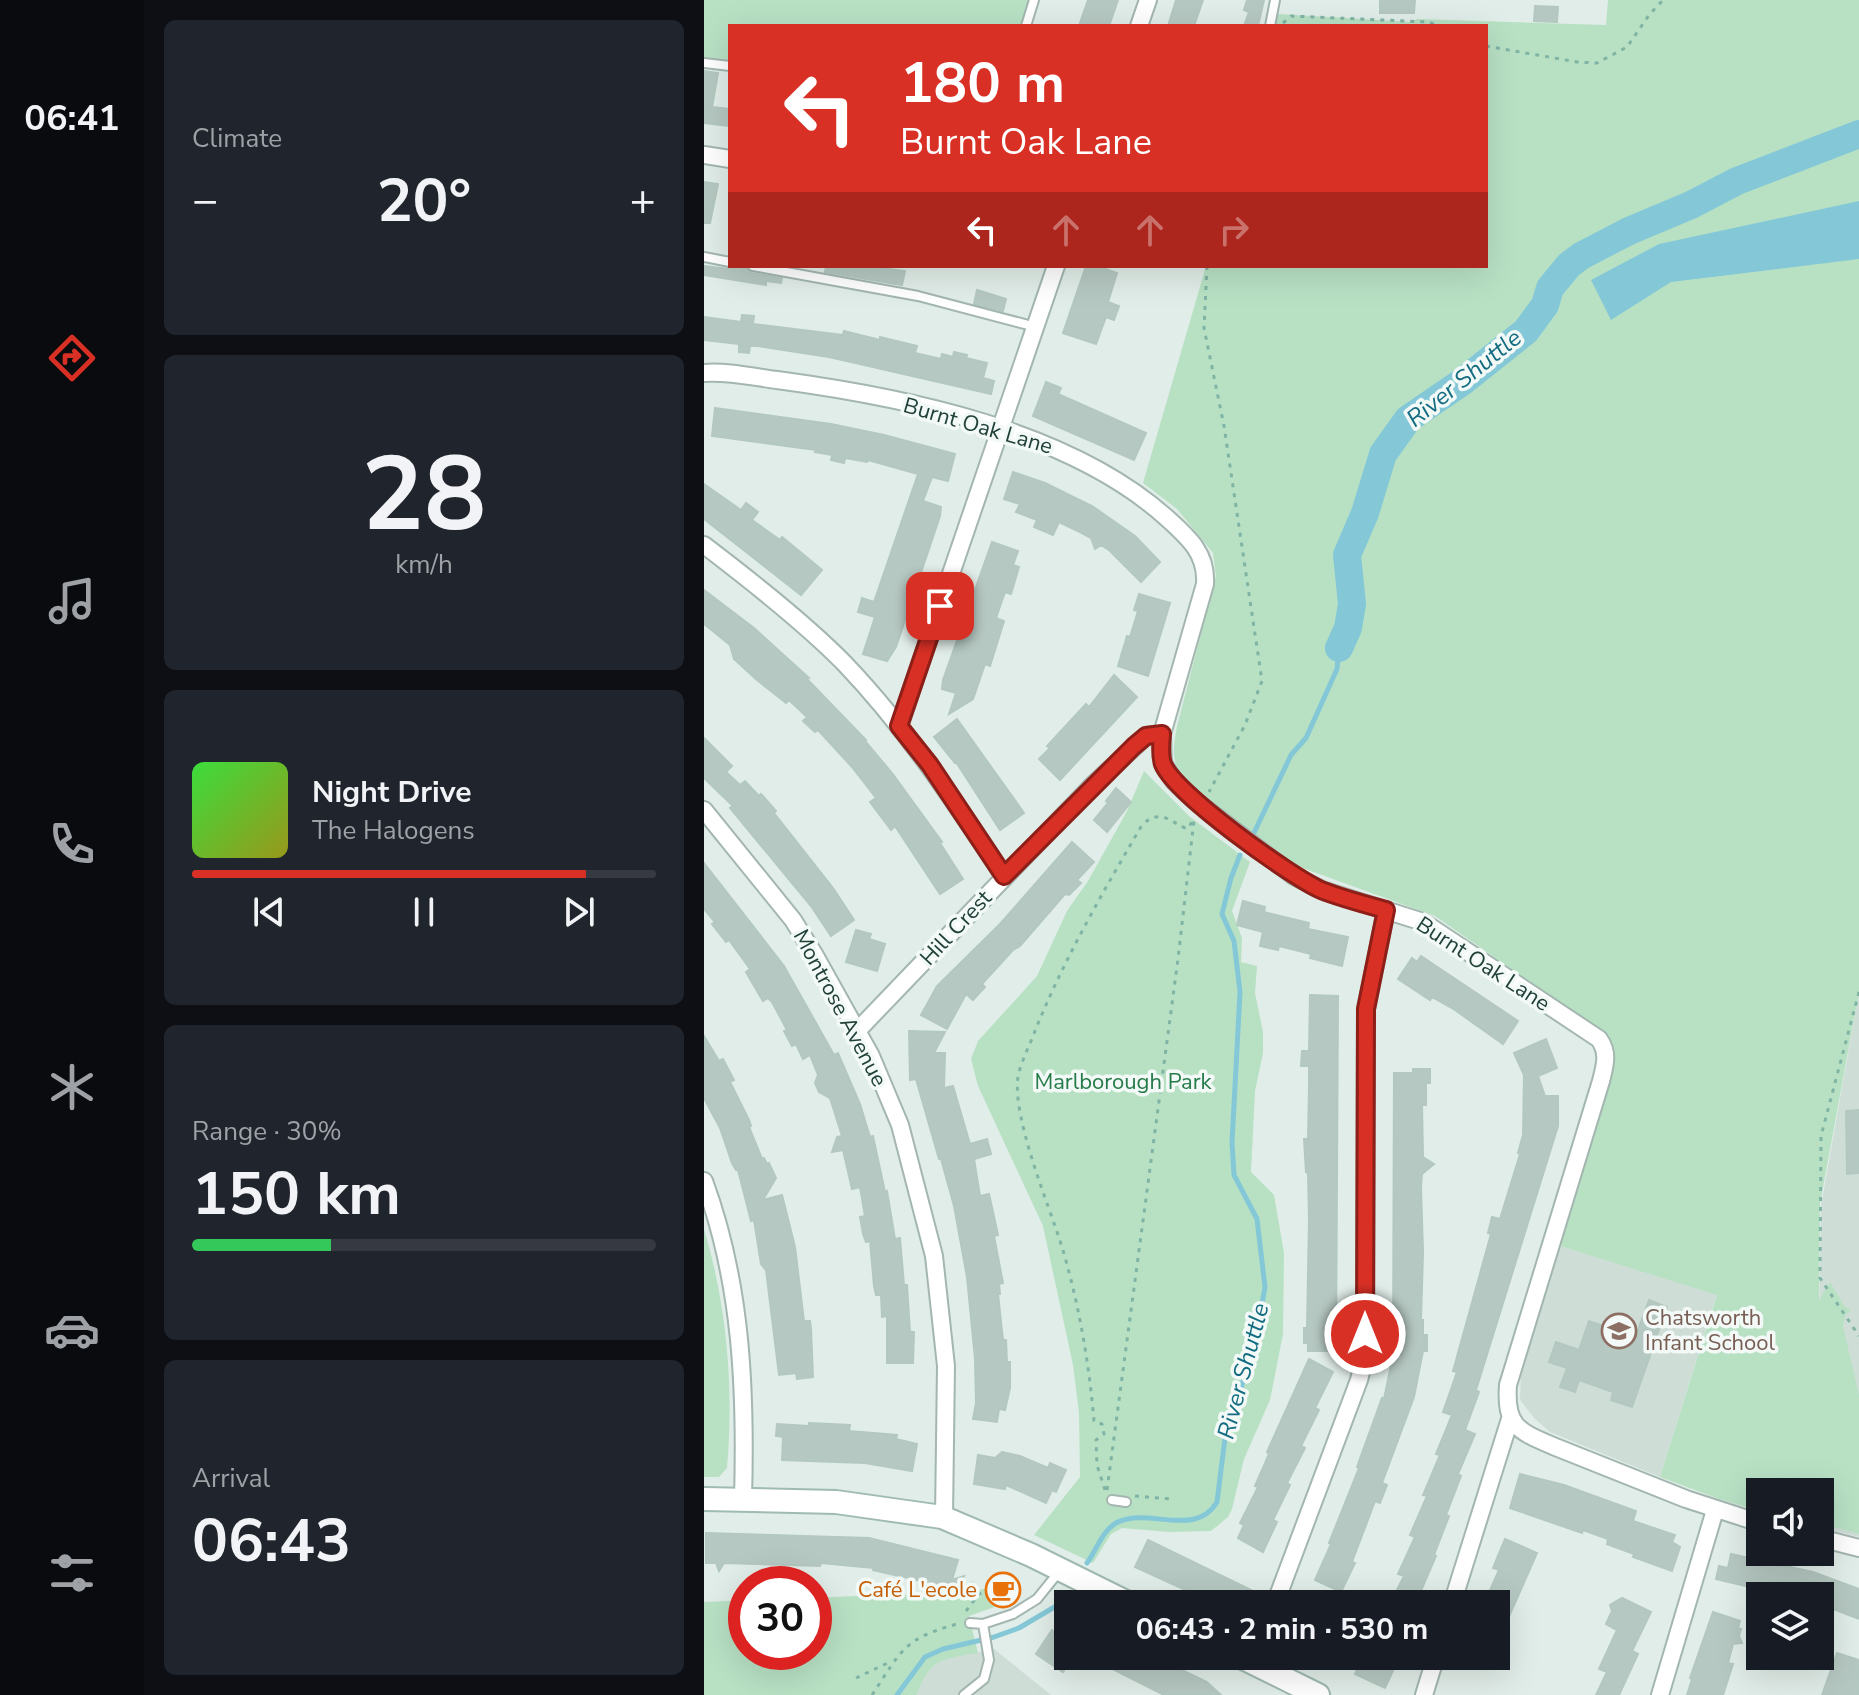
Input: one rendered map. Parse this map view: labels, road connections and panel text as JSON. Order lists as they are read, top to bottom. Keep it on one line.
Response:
{"streets":{"street":["Burnt Oak Lane","Hill Crest","Montrose Avenue"]},"crossings":[["Burnt Oak Lane","Hill Crest"],["Hill Crest","Montrose Avenue"]],"water":["River Shuttle"],"parks":["Marlborough Park"],"places":{"school or university":["Chatsworth Infant School"],"cafe":["Café L'ecole"]},"page":{"tabs":"06:41","tile":["Climate",["28","km/h"],["Range · 30%","150 km"],["Arrival","06:43"]],"turn":["180 m","Burnt Oak Lane"],"heat":["−","20°","+"],"song":["Night Drive","The Halogens"],"limit":"30","trip":"06:43 · 2 min · 530 m"}}
